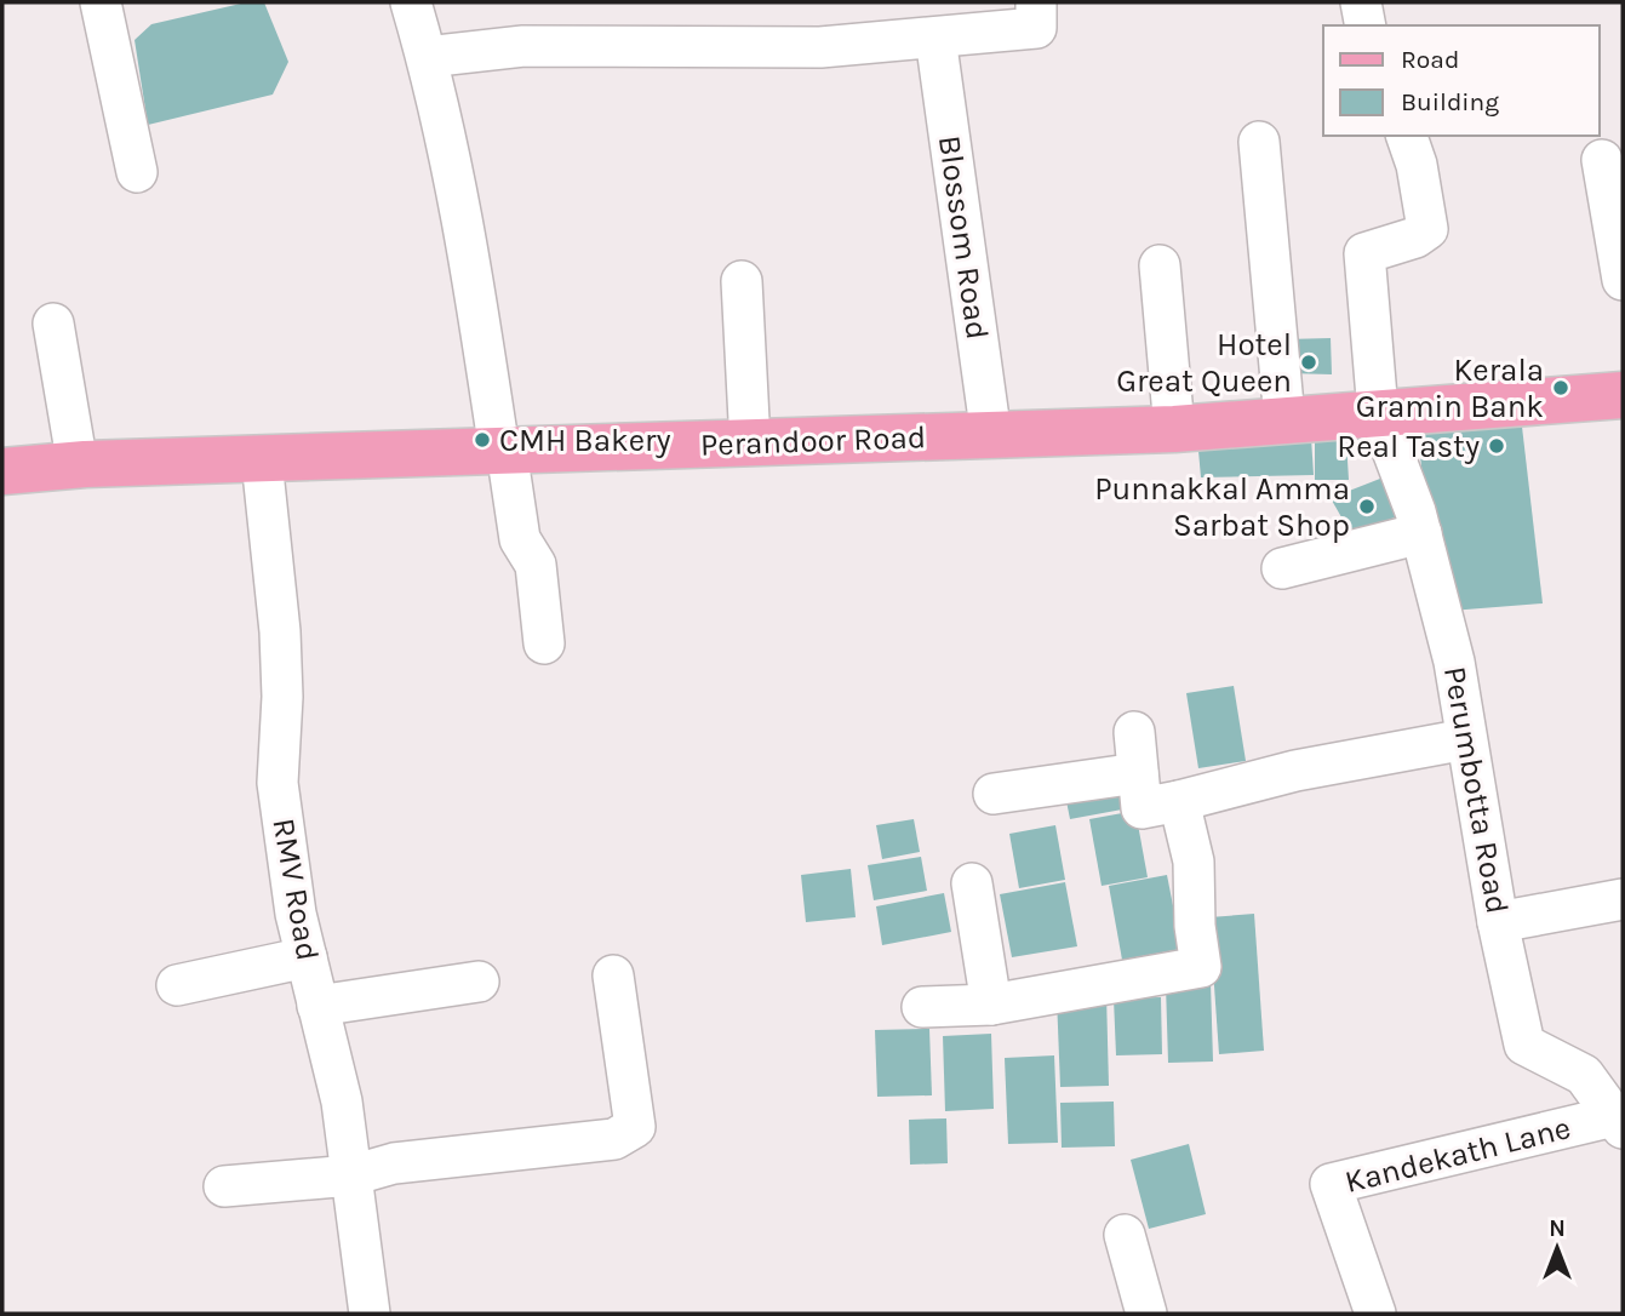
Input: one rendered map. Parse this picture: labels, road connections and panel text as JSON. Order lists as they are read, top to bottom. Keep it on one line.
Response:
{"streets":{"main road":["Perandoor Road"],"street":["Blossom Road","Perumbotta Road","RMV Road","Kandekath Lane"]},"crossings":[["Blossom Road","Perandoor Road"],["Perandoor Road","Perumbotta Road"],["Perandoor Road","RMV Road"],["Perumbotta Road","Kandekath Lane"]],"places":["Hotel Great Queen","Kerala Gramin Bank","CMH Bakery","Real Tasty","Punnakkal Amma Sarbat Shop"],"legend":["Road","Building"],"north":"top"}
